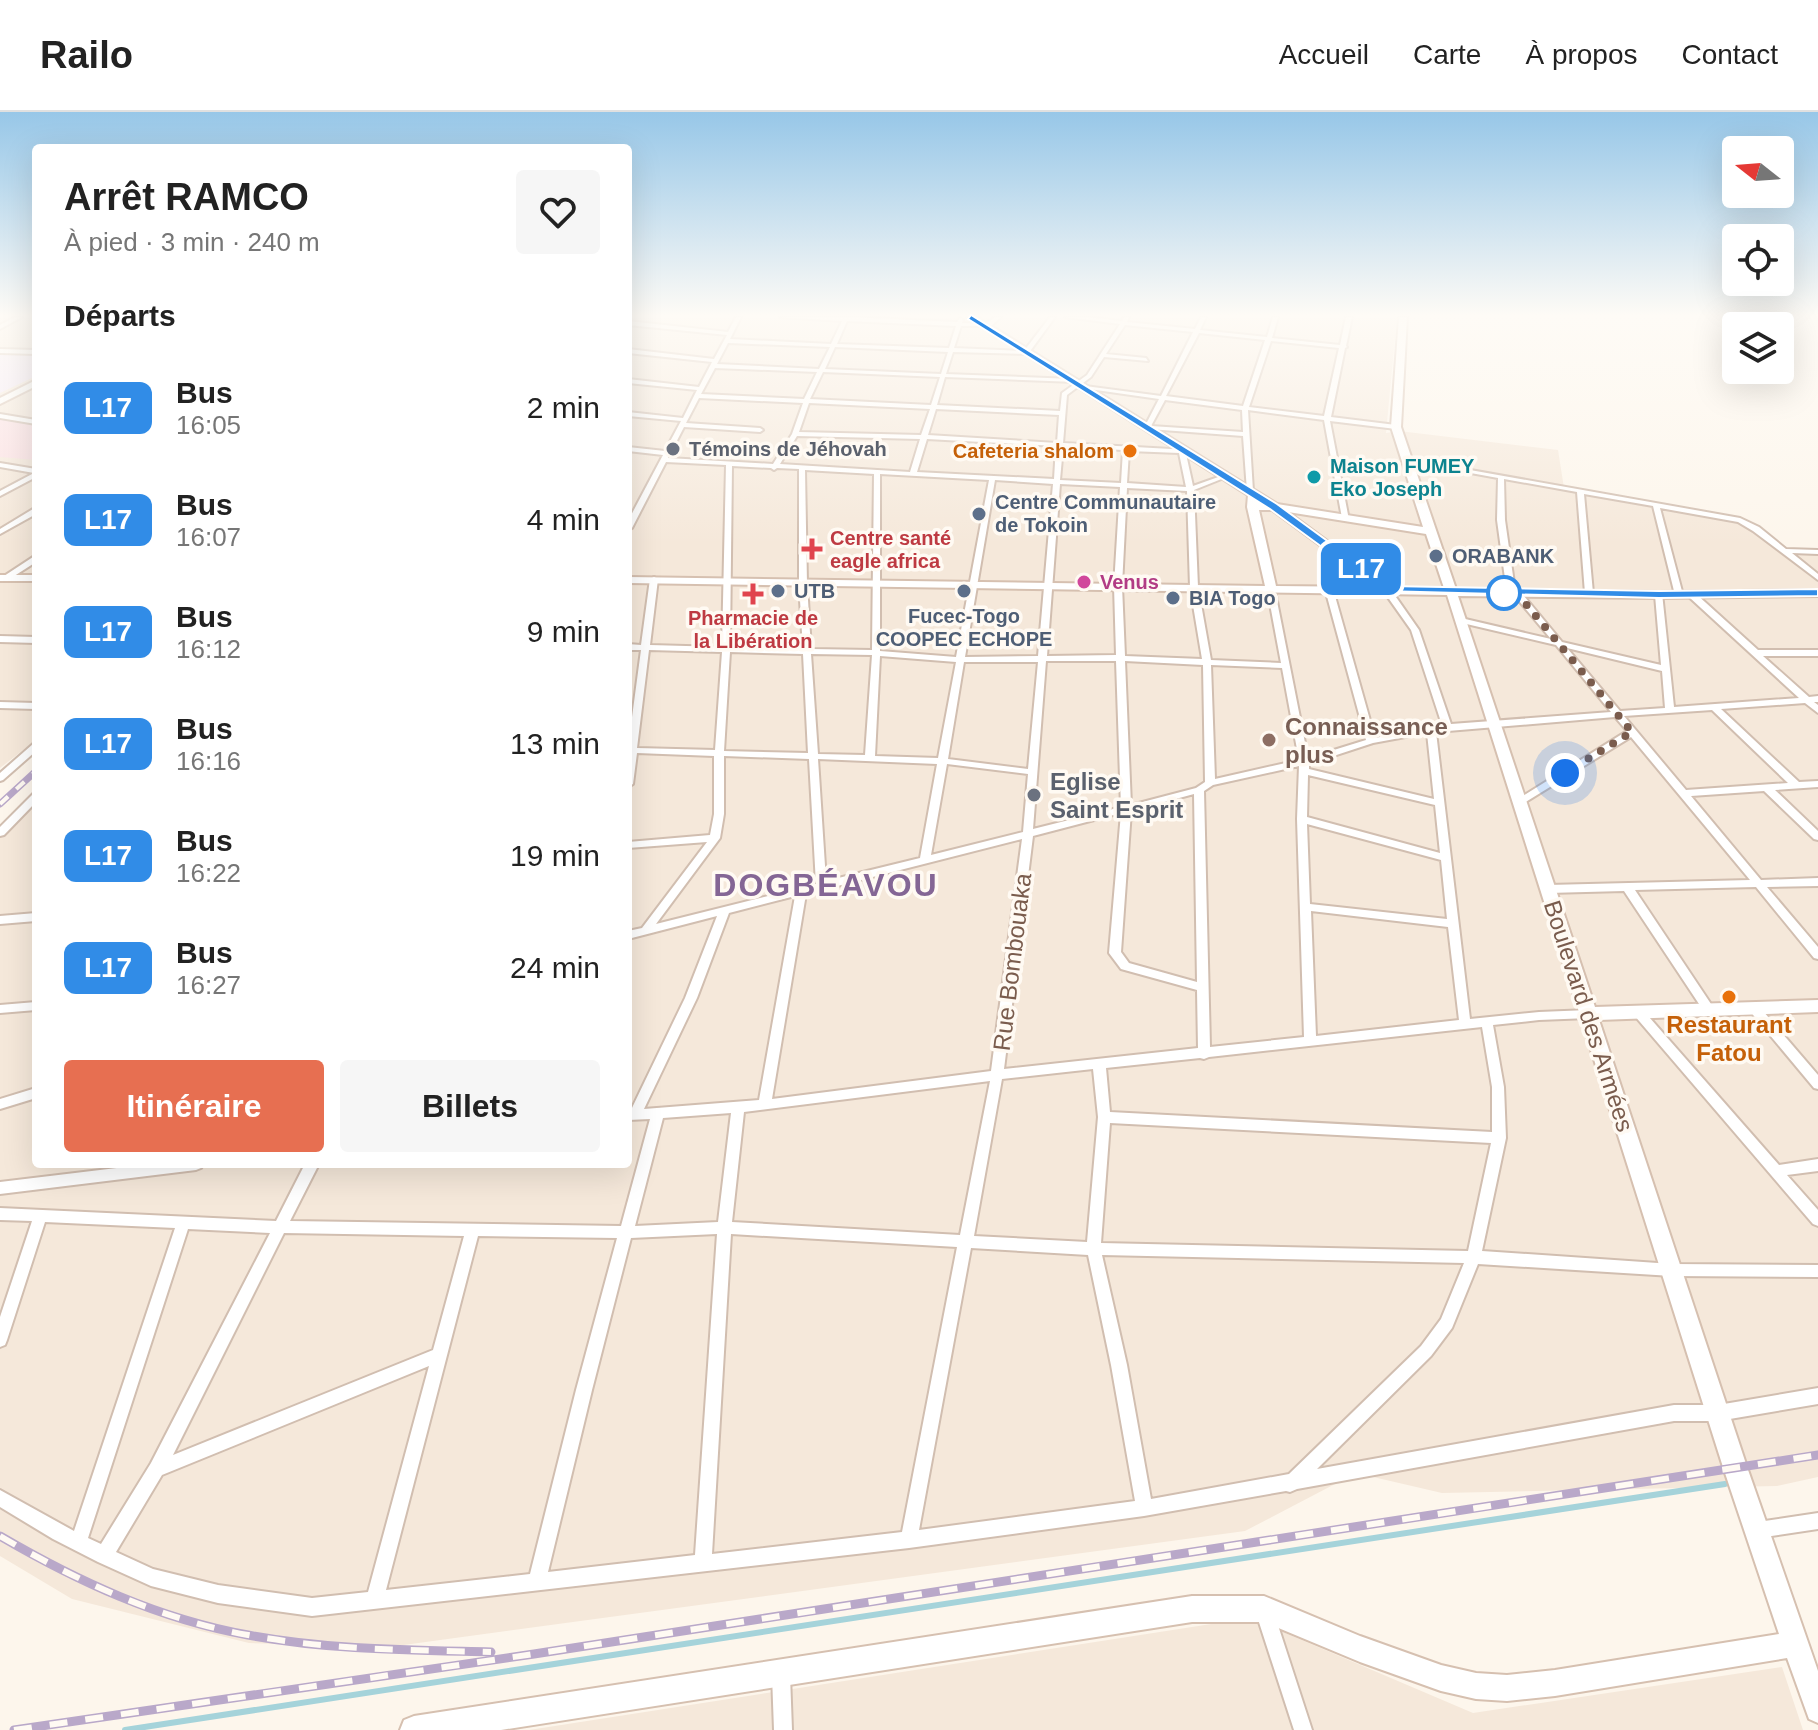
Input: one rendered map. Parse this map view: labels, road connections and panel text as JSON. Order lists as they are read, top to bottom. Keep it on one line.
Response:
{"streets":{"main road":["Boulevard des Armées"],"street":["Rue Bombouaka"]},"districts":["DOGBÉAVOU"],"places":{"other":["Témoins de Jéhovah","Cafeteria shalom","Maison FUMEY Eko Joseph","Centre Communautaire de Tokoin","ORABANK","Venus","UTB","Fucec-Togo COOPEC ECHOPE","BIA Togo","Connaissance plus","Eglise Saint Esprit","Restaurant Fatou"],"health":["Centre santé eagle africa","Pharmacie de la Libération"]},"lines":["bus line L17"],"north":"left","page":{"header":"Railo","nav":["Accueil","Carte","À propos","Contact"],"on_map":"L17","heading":[["Arrêt RAMCO","À pied · 3 min · 240 m"],"Départs"],"list":[{"mark":"L17","name":"Bus","note":"16:05","value":"2 min"},{"mark":"L17","name":"Bus","note":"16:07","value":"4 min"},{"mark":"L17","name":"Bus","note":"16:12","value":"9 min"},{"mark":"L17","name":"Bus","note":"16:16","value":"13 min"},{"mark":"L17","name":"Bus","note":"16:22","value":"19 min"},{"mark":"L17","name":"Bus","note":"16:27","value":"24 min"}],"buttons":["Itinéraire","Billets"]}}
